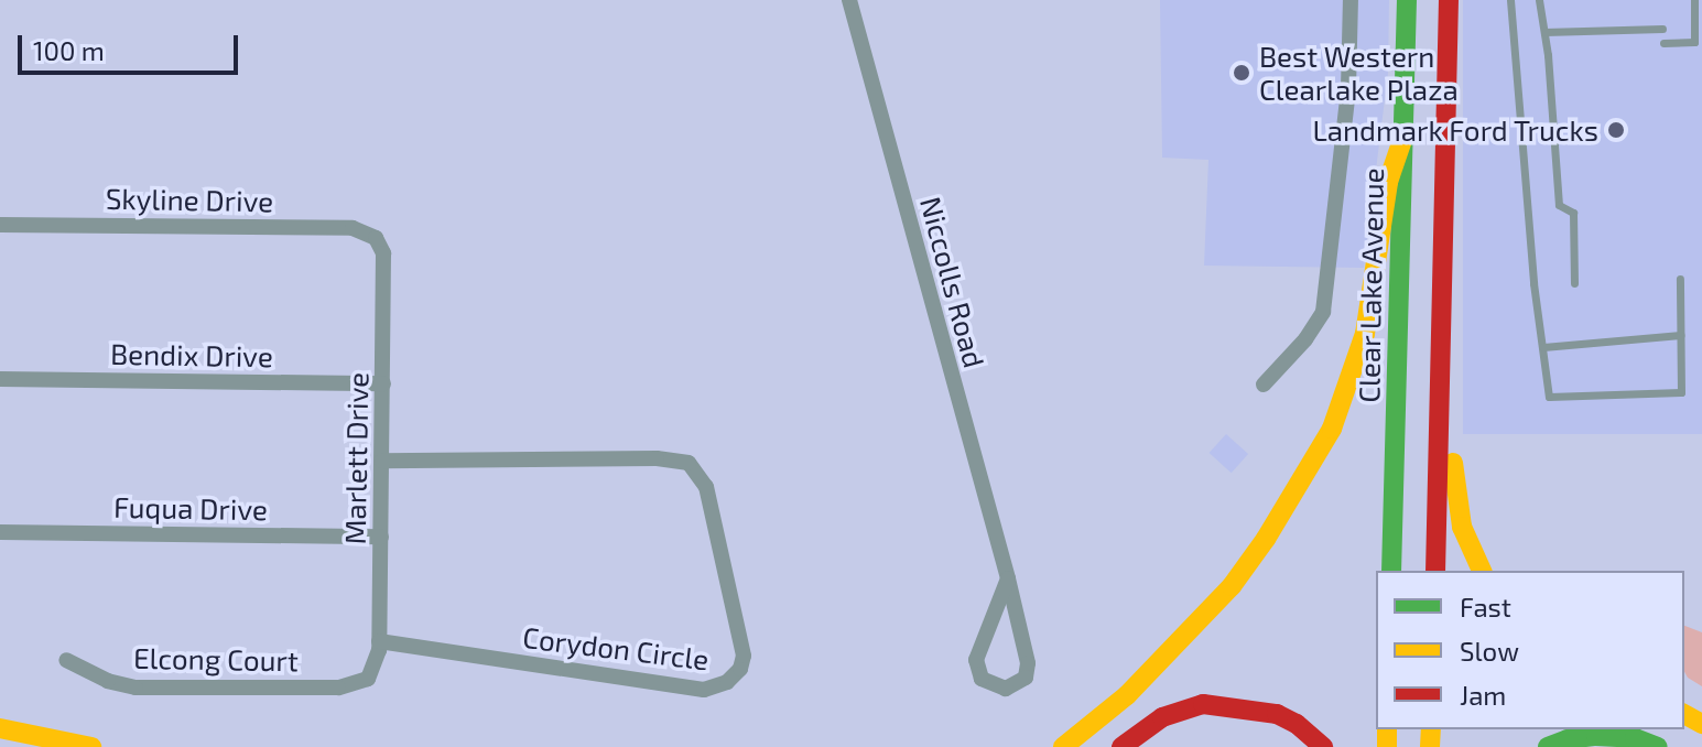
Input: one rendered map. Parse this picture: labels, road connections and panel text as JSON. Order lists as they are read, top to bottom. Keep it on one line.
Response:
{"streets":{"highway":["Clear Lake Avenue"],"street":["Skyline Drive","Niccolls Road","Bendix Drive","Marlett Drive","Fuqua Drive","Corydon Circle","Elcong Court"]},"crossings":[["Skyline Drive","Marlett Drive"],["Bendix Drive","Marlett Drive"],["Marlett Drive","Fuqua Drive"],["Marlett Drive","Corydon Circle"],["Marlett Drive","Elcong Court"]],"places":["Best Western Clearlake Plaza","Landmark Ford Trucks"],"legend":["Fast","Slow","Jam"],"scale_bar":"100 m"}
